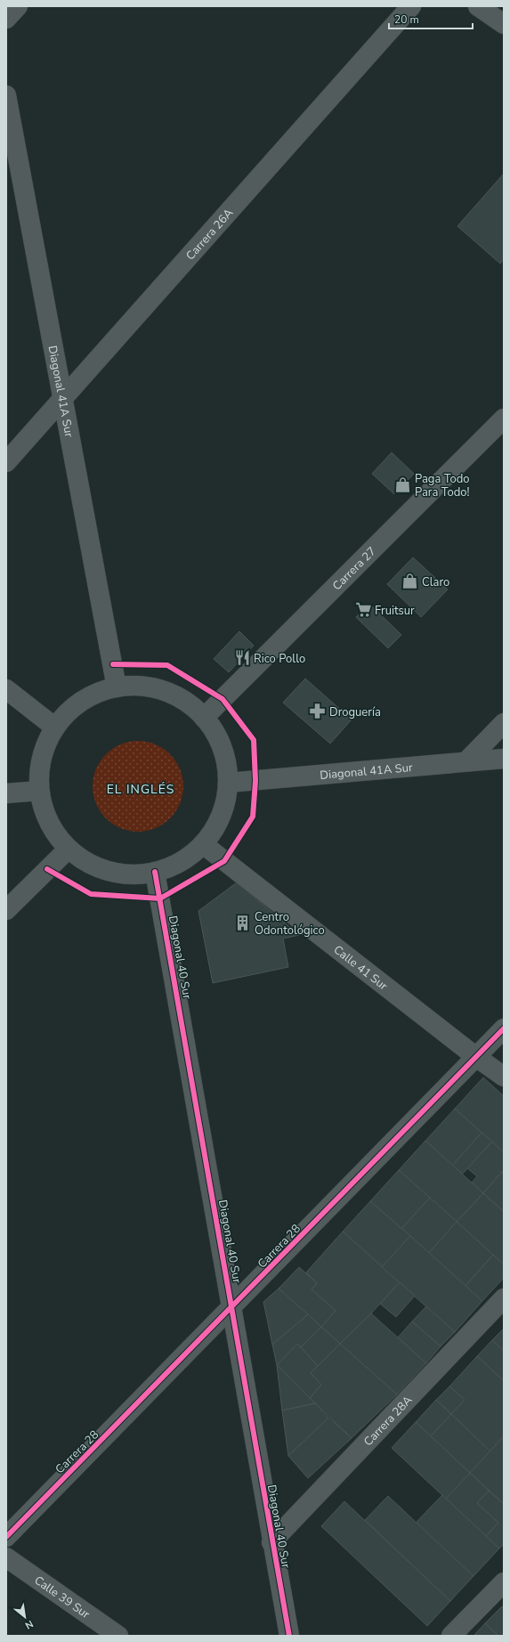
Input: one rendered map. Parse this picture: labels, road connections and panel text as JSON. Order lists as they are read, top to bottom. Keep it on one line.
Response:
{"streets":{"street":["Carrera 26A","Diagonal 41A Sur","Carrera 27","Diagonal 40 Sur","Calle 41 Sur","Carrera 28","Carrera 28A","Calle 39 Sur"]},"crossings":[["Carrera 26A","Diagonal 41A Sur"],["Diagonal 40 Sur","Carrera 28"],["Diagonal 40 Sur","Carrera 28A"],["Calle 41 Sur","Carrera 28"]],"districts":["EL INGLÉS"],"places":{"shop":["Paga Todo Para Todo!","Claro"],"supermarket":["Fruitsur"],"restaurant":["Rico Pollo"],"pharmacy":["Droguería"],"building":["Centro Odontológico"]},"scale_bar":"20 m","north":"bottom right"}
